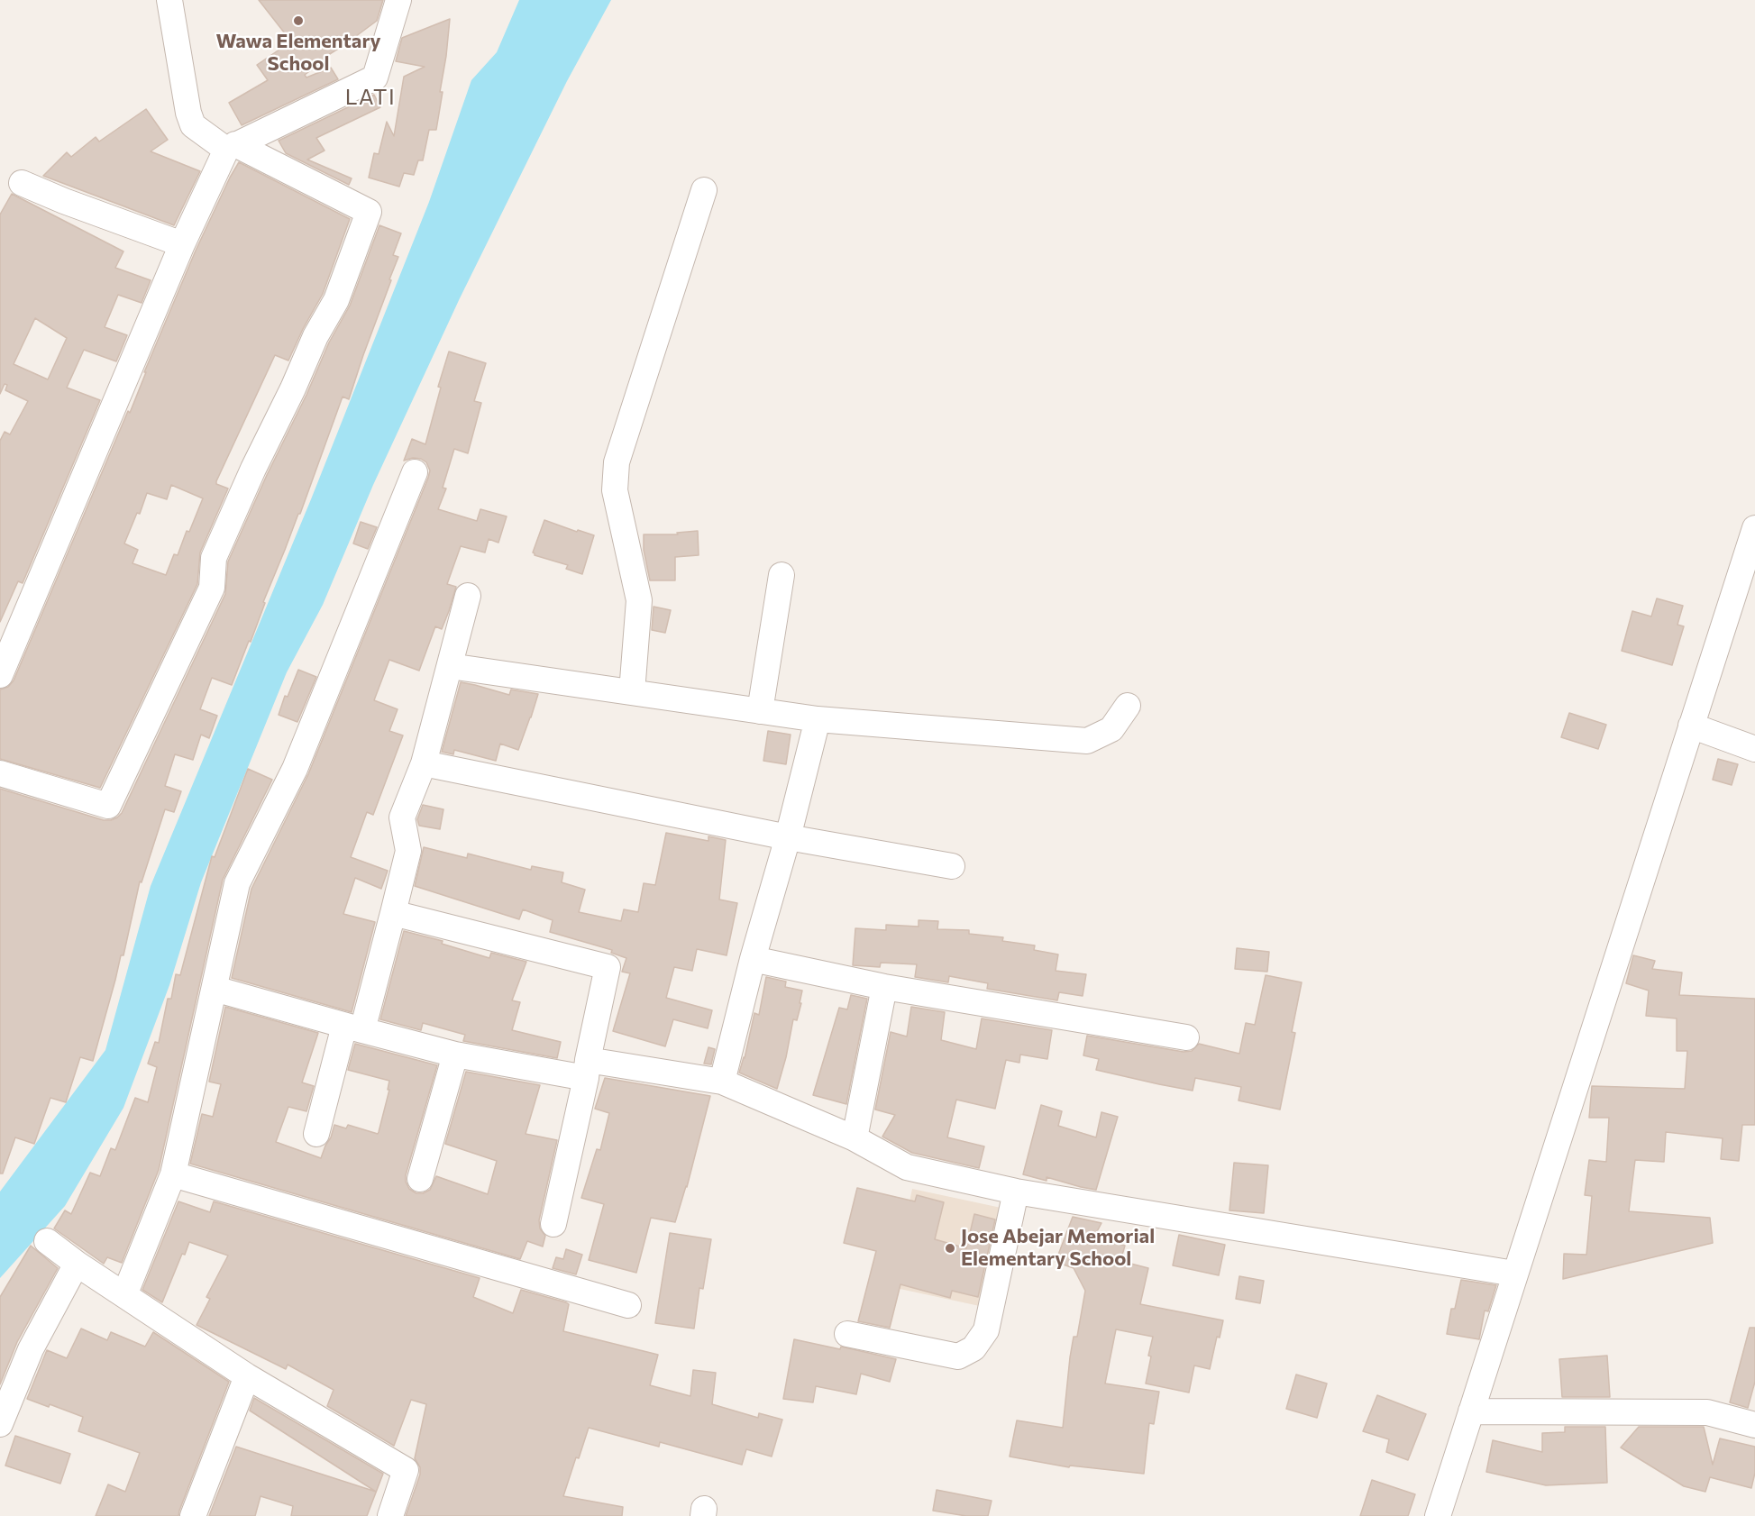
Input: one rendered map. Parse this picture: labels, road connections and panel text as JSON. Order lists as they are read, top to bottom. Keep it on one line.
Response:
{"districts":["LATI"],"places":["Wawa Elementary School","Jose Abejar Memorial Elementary School"]}
